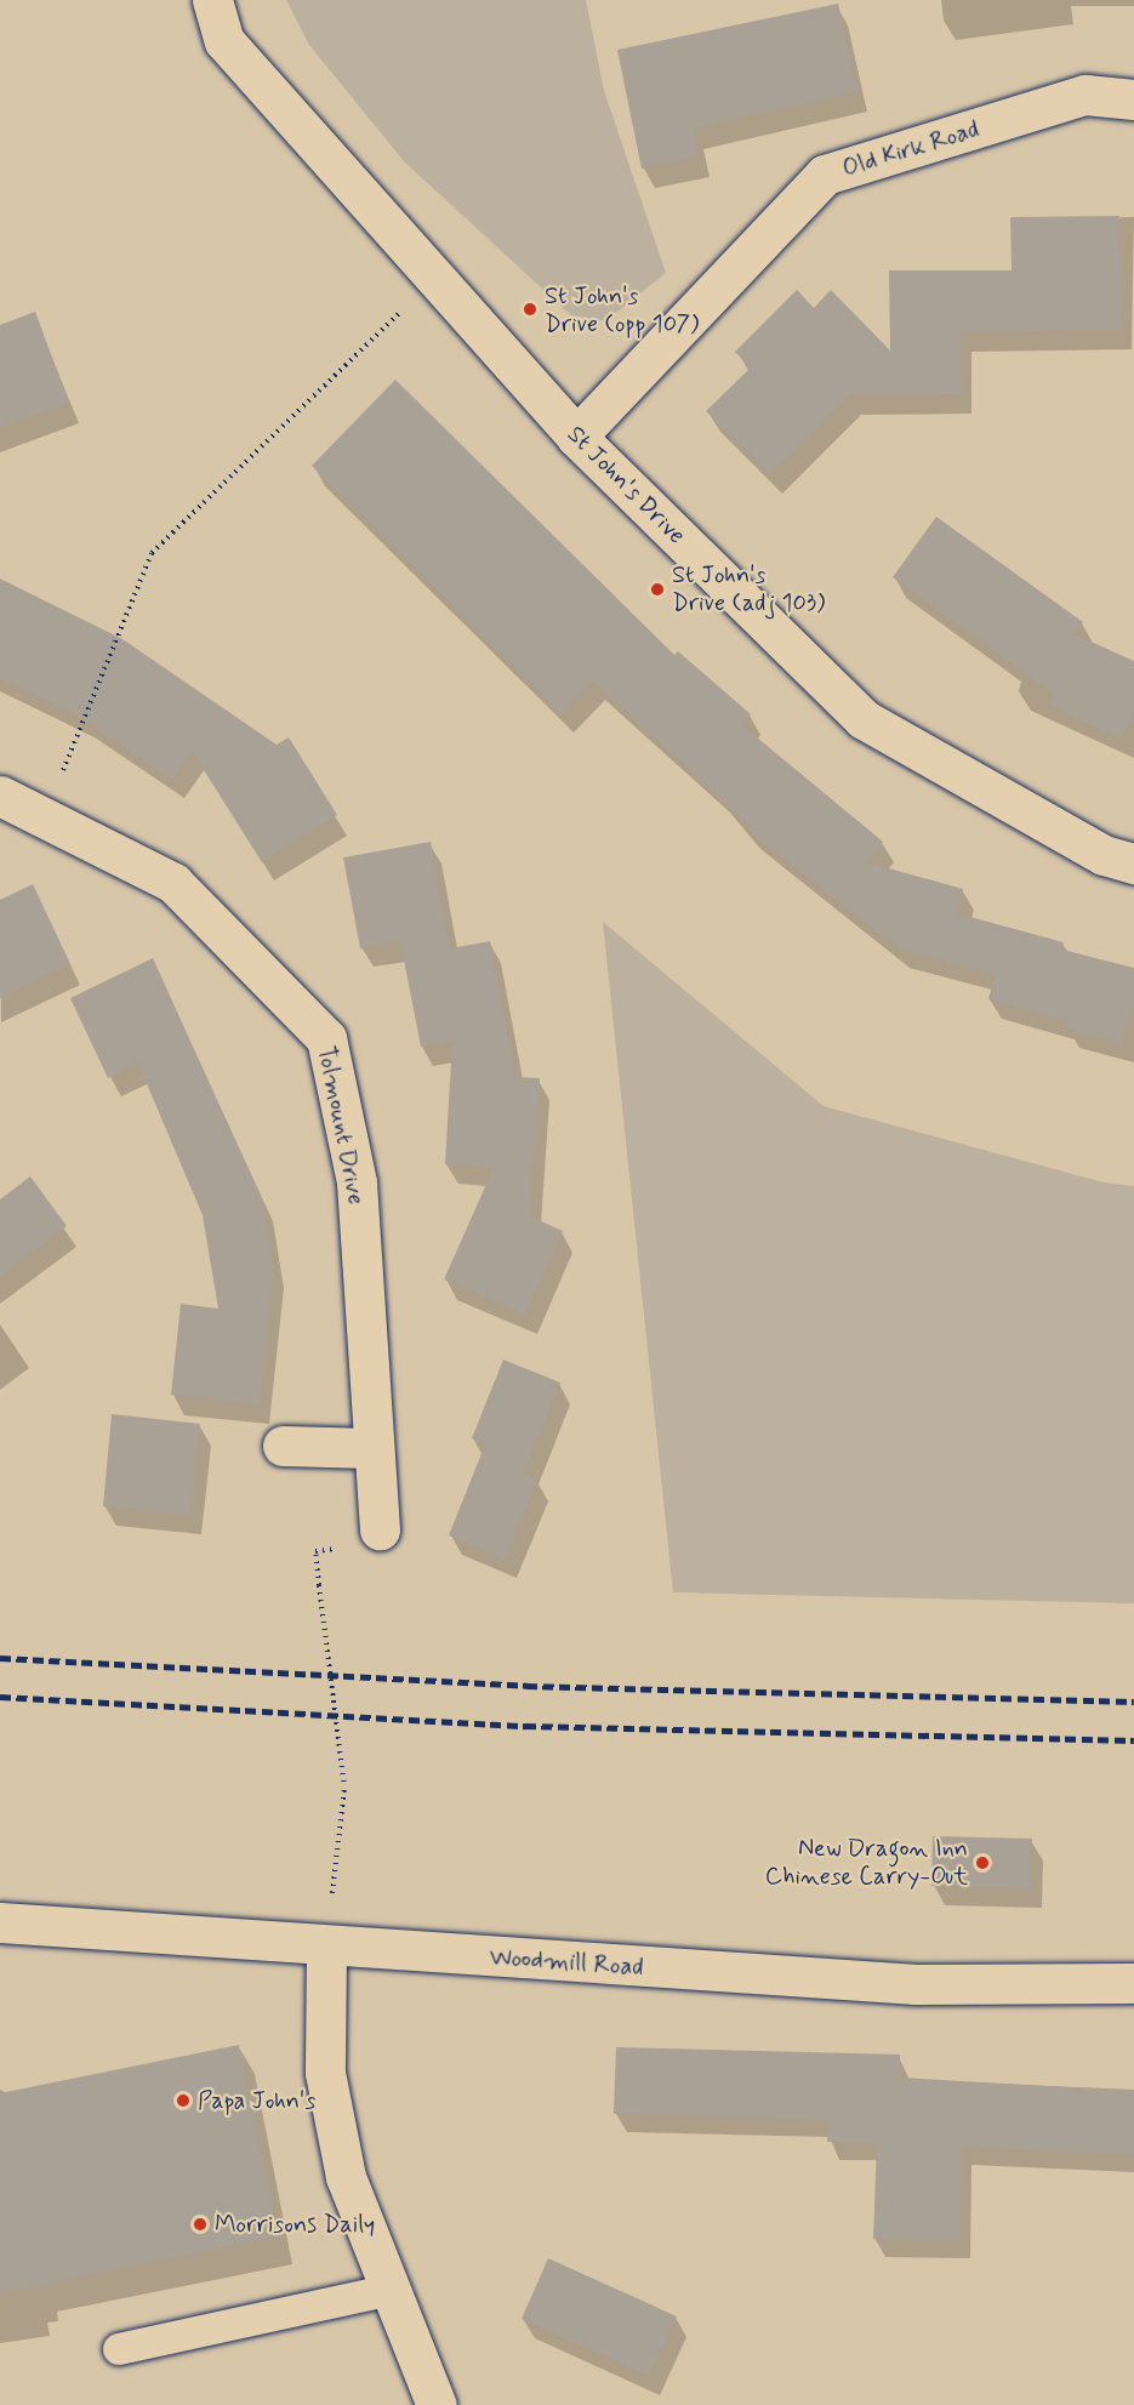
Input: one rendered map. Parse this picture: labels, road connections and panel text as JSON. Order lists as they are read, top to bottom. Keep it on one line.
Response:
{"streets":{"street":["Old Kirk Road","St John's Drive","Tolmount Drive","Woodmill Road"]},"crossings":[["Old Kirk Road","St John's Drive"]],"places":["St John's Drive (opp 107)","St John's Drive (adj 103)","New Dragon Inn Chinese Carry-Out","Papa John's","Morrisons Daily"]}
